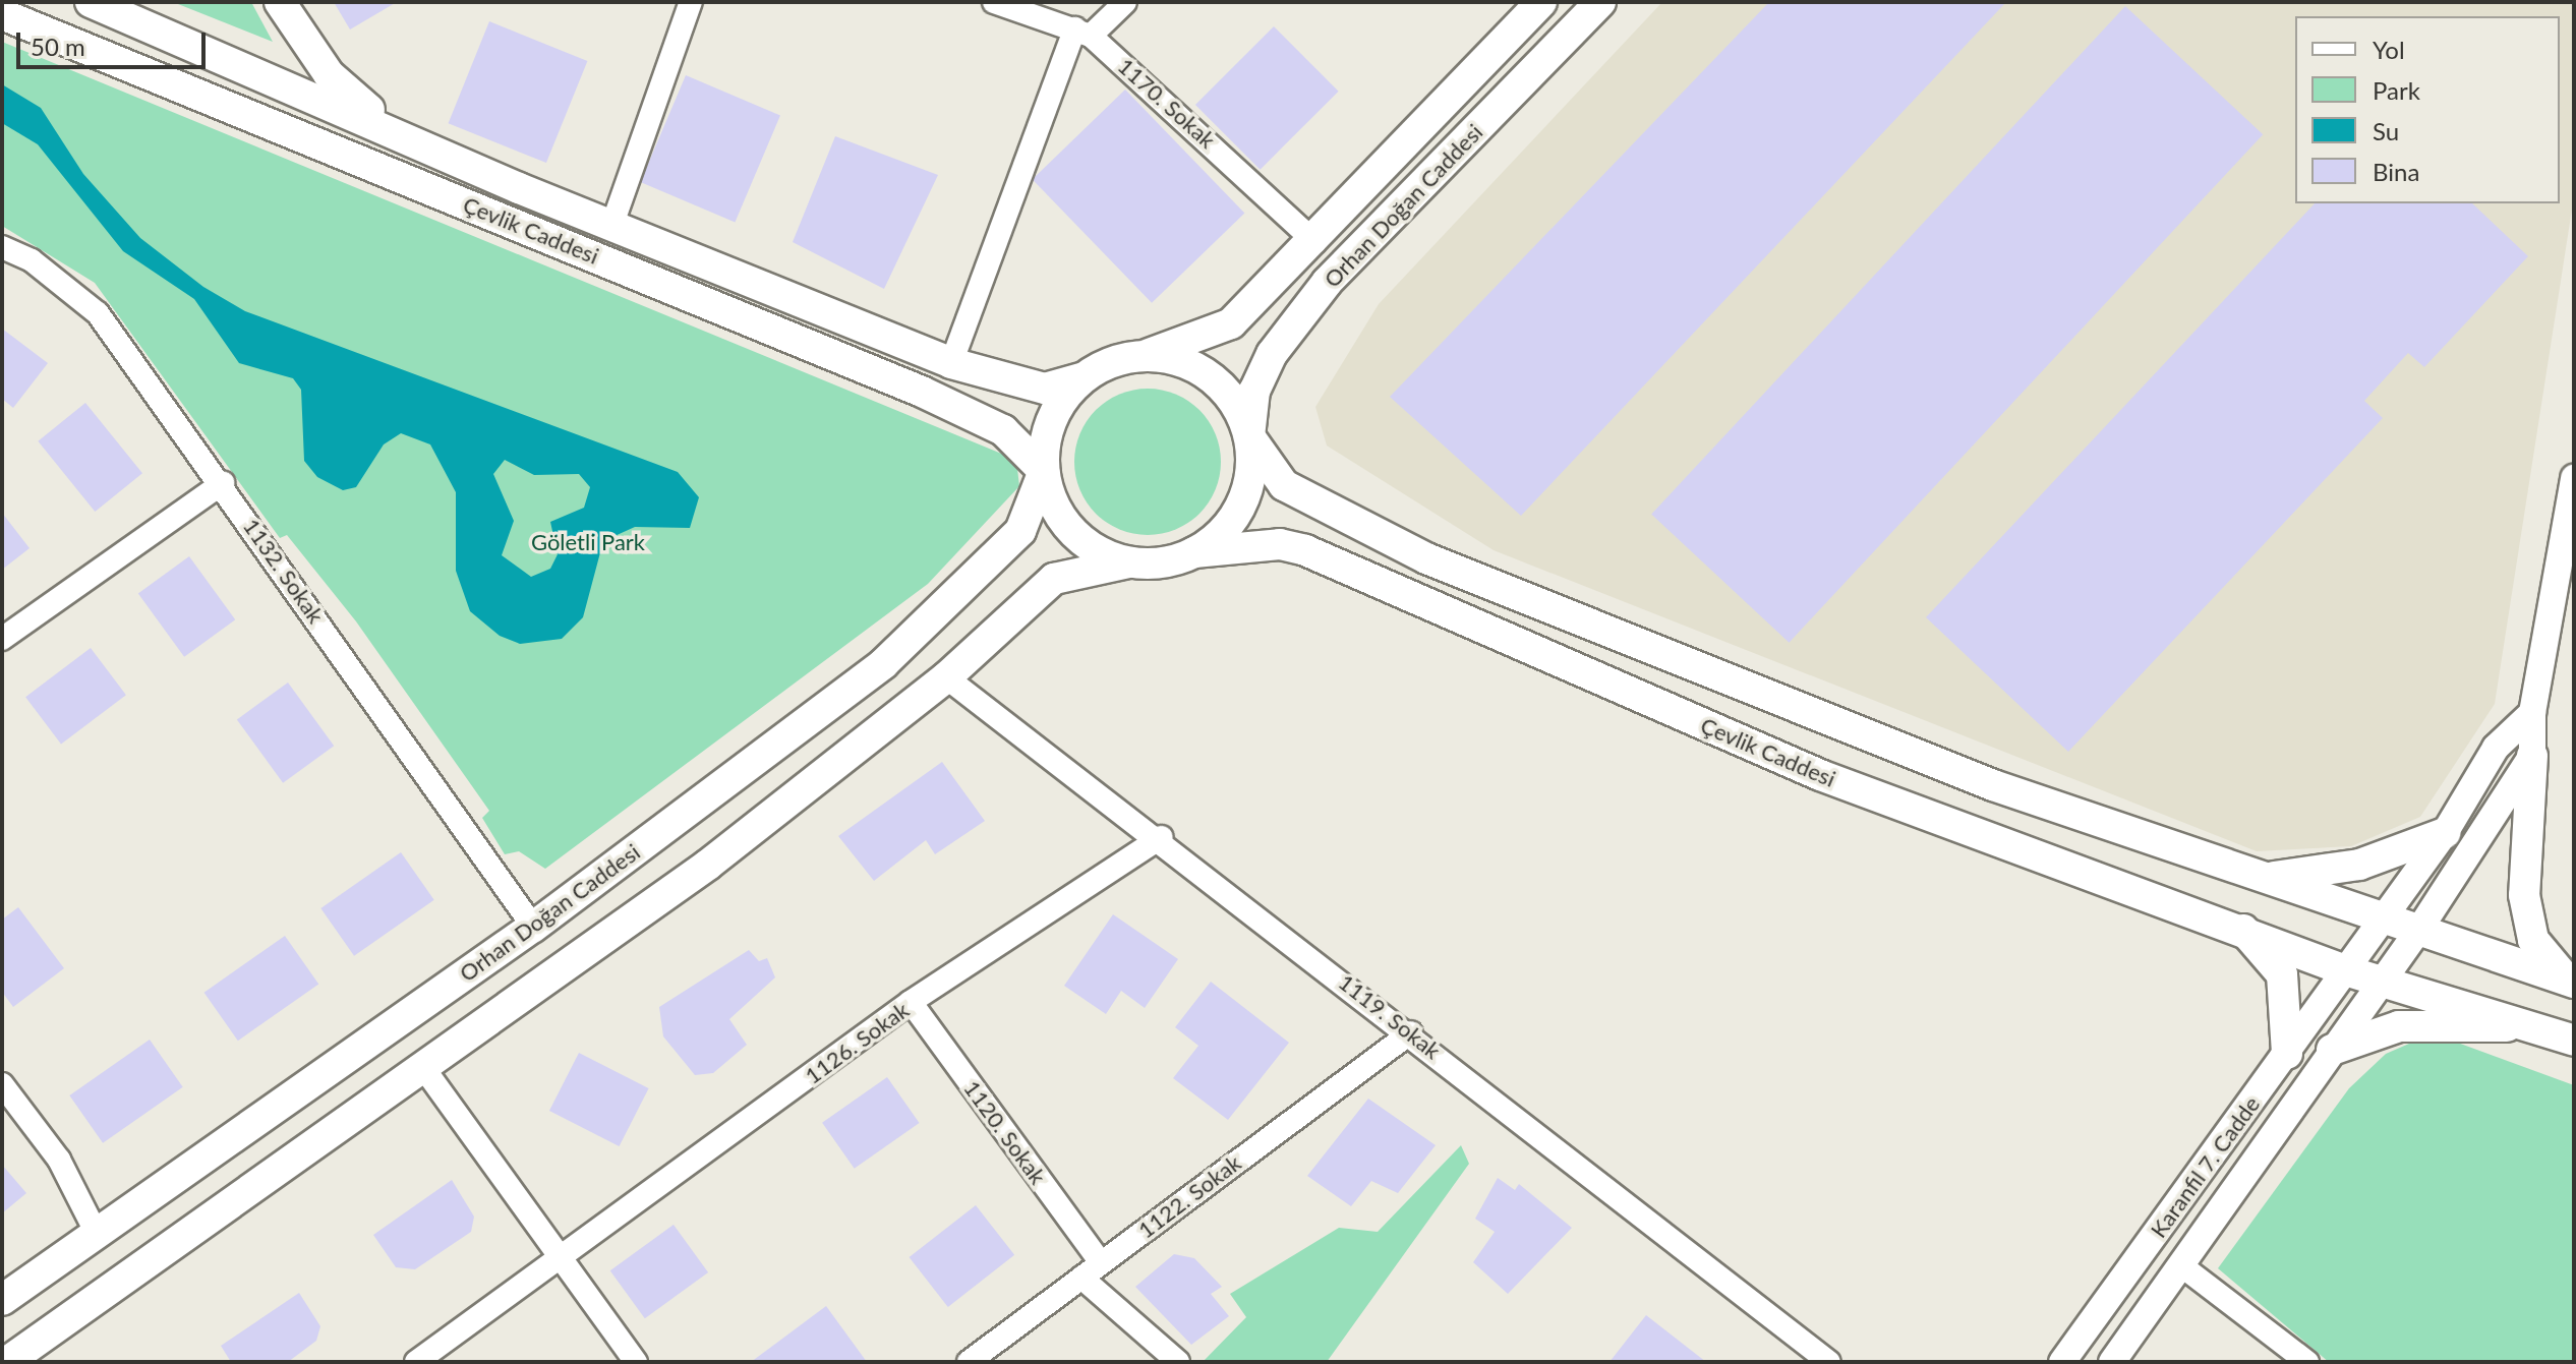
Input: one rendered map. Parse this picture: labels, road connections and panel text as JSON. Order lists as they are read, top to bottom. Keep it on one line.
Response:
{"streets":{"main road":["Orhan Doğan Caddesi","Çevlik Caddesi"],"street":["1170. Sokak","1132. Sokak","1119. Sokak","1126. Sokak","1120. Sokak","Karanfil 7. Cadde","1122. Sokak"]},"crossings":[["1170. Sokak","Orhan Doğan Caddesi"],["Orhan Doğan Caddesi","Çevlik Caddesi"],["Orhan Doğan Caddesi","1132. Sokak"],["Çevlik Caddesi","Karanfil 7. Cadde"],["1119. Sokak","1126. Sokak"],["1119. Sokak","1122. Sokak"],["1126. Sokak","1120. Sokak"],["1120. Sokak","1122. Sokak"]],"parks":["Göletli Park"],"legend":["Yol","Park","Su","Bina"],"scale_bar":"50 m"}
